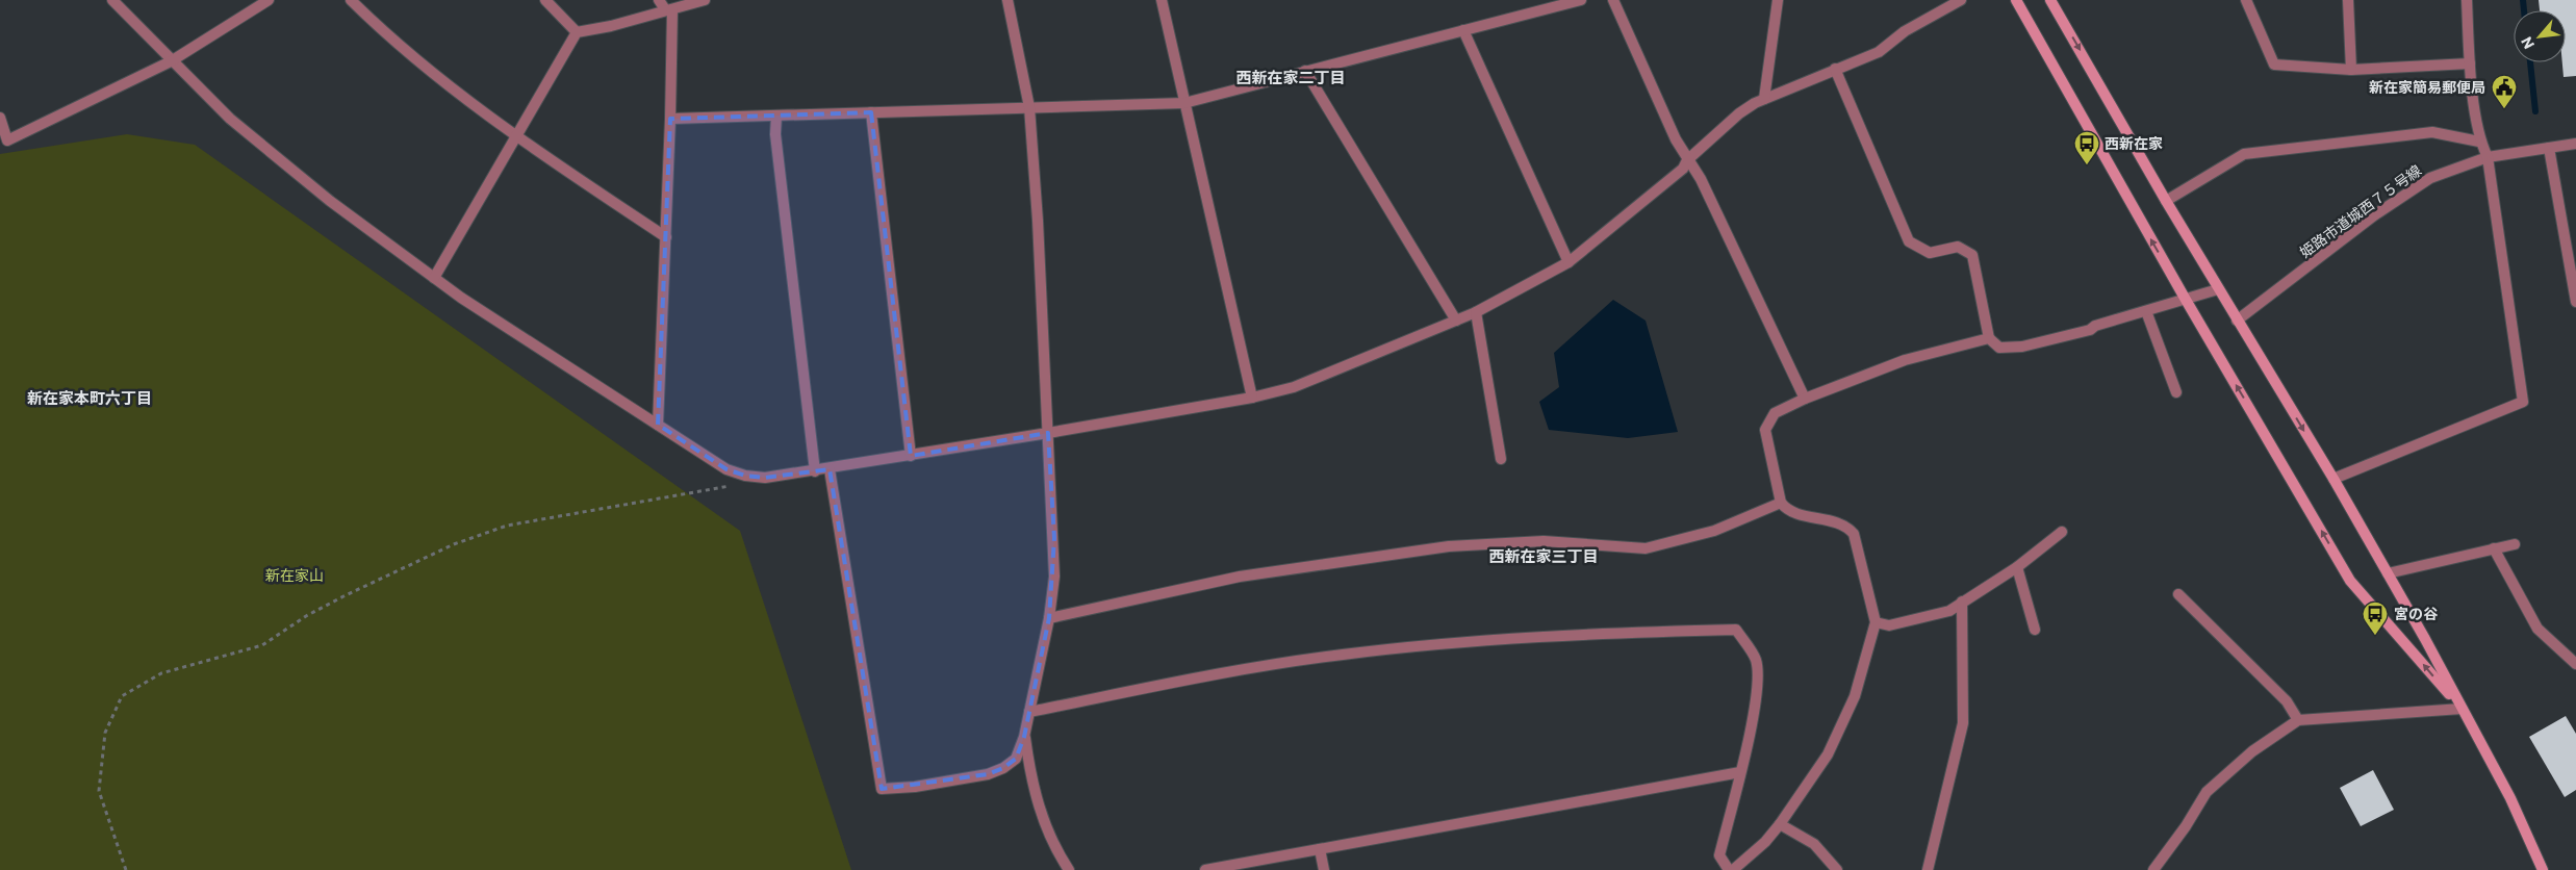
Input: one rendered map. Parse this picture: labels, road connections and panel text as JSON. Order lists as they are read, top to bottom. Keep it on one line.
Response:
{"streets":{"street":["姫路市道城西７５号線"]},"districts":["西新在家二丁目","新在家本町六丁目","西新在家三丁目"],"parks":["新在家山"],"places":{"public building":["新在家簡易郵便局"],"bus stop":["西新在家","宮の谷"]},"north":"bottom left"}
